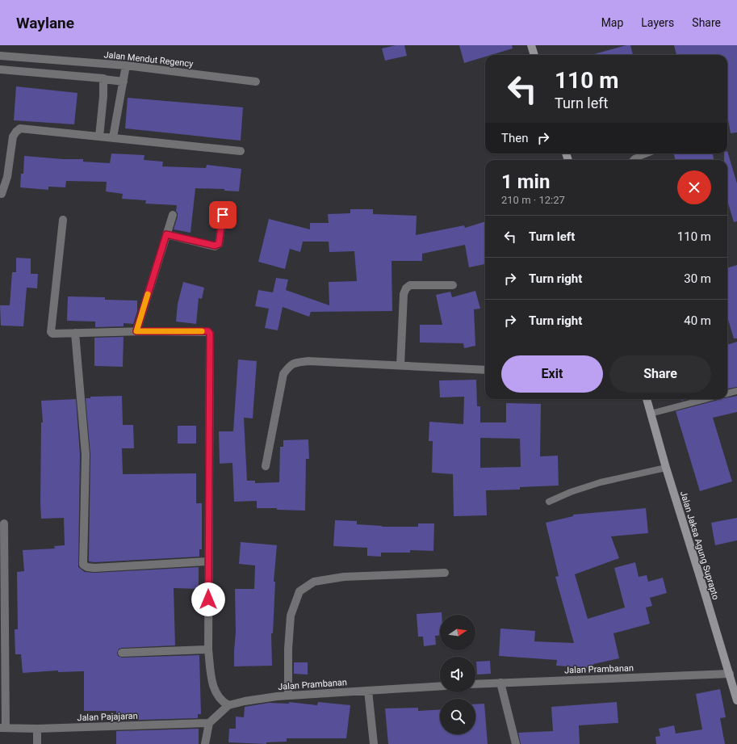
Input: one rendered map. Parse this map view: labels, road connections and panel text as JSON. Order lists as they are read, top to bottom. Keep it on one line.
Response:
{"streets":{"main road":["Jalan Jaksa Agung Suprapto"],"street":["Jalan Mendut Regency","Jalan Prambanan","Jalan Pajajaran"]},"crossings":[["Jalan Jaksa Agung Suprapto","Jalan Prambanan"],["Jalan Prambanan","Jalan Pajajaran"]],"north":"right","page":{"header":"Waylane","nav":["Map","Layers","Share"],"turn":["110 m","Turn left"],"then":"Then","heading":["1 min","210 m · 12:27"],"list":[{"name":"Turn left","value":"110 m"},{"name":"Turn right","value":"30 m"},{"name":"Turn right","value":"40 m"}],"buttons":["Exit","Share"]}}
